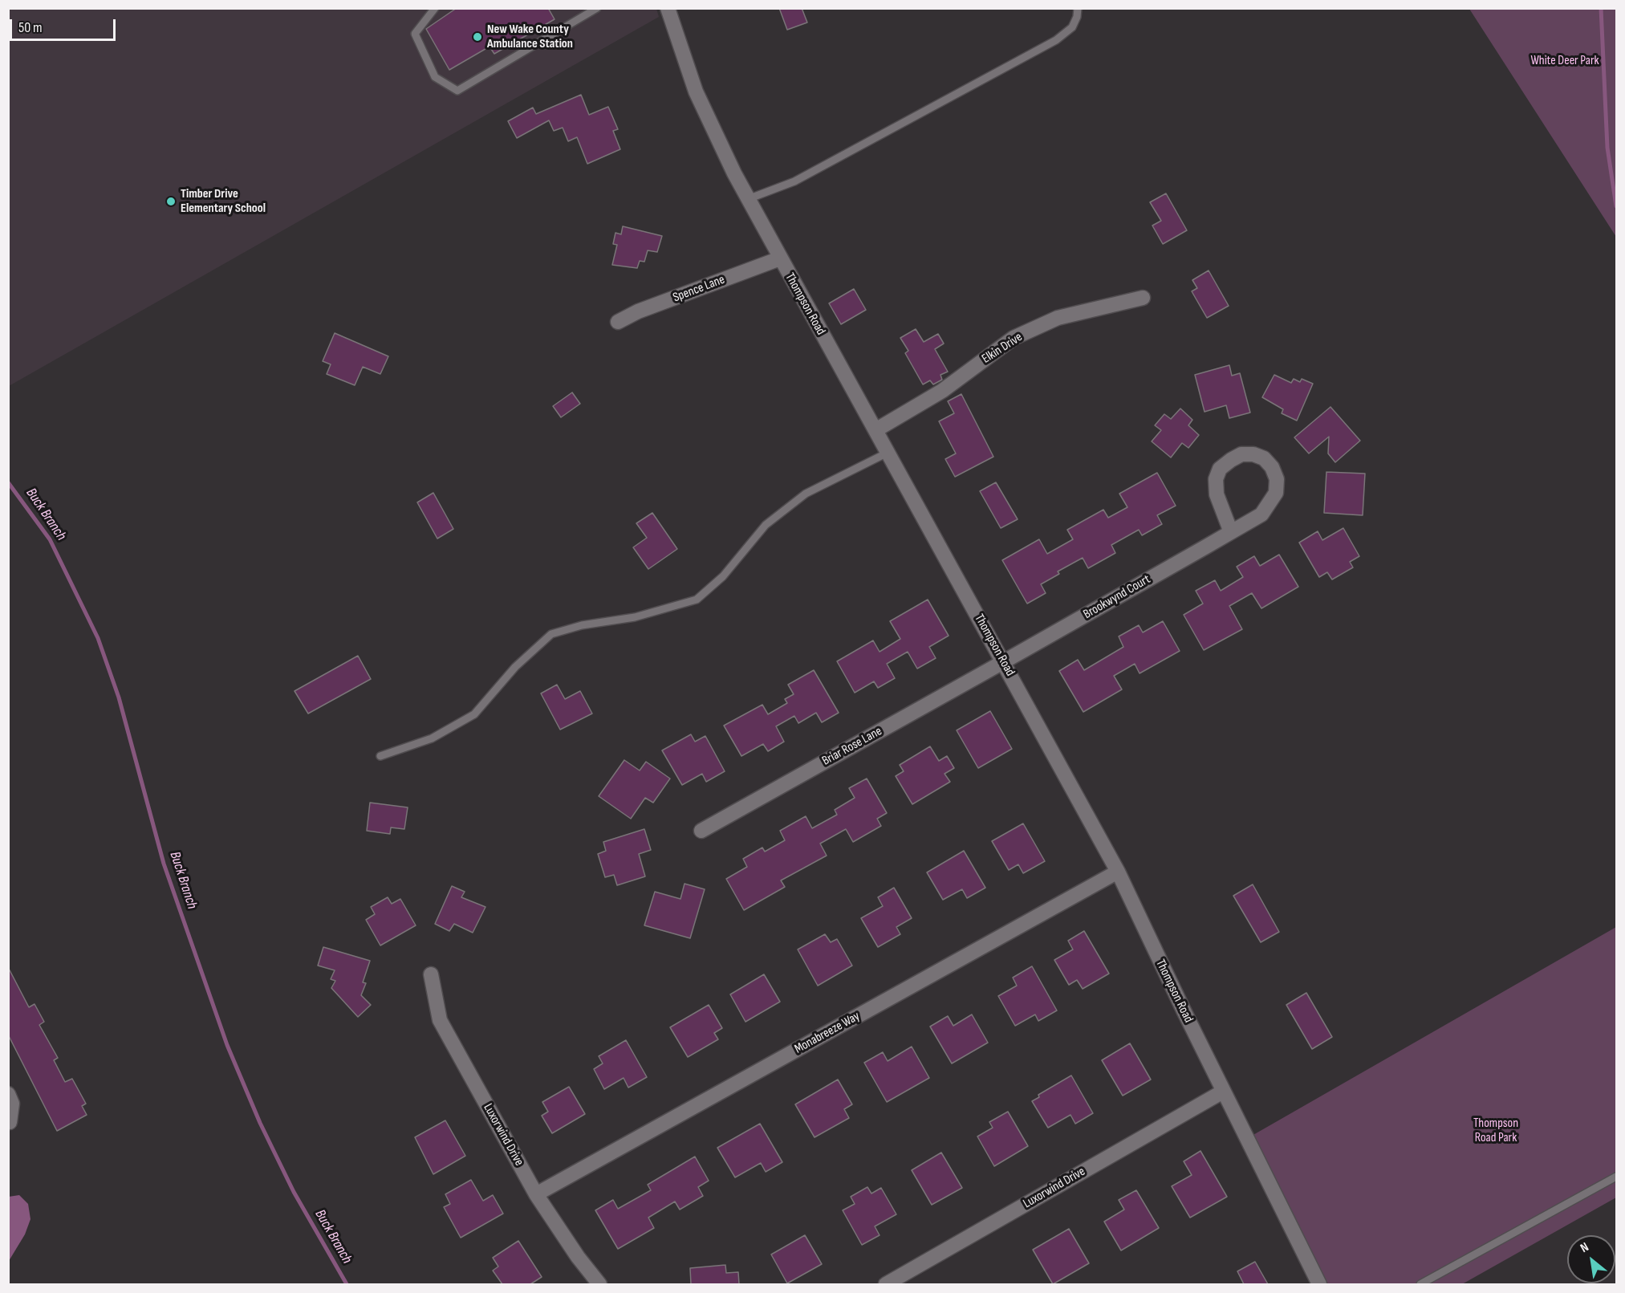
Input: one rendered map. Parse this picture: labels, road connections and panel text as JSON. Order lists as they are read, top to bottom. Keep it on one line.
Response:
{"streets":{"street":["Spence Lane","Thompson Road","Elkin Drive","Brookwynd Court","Briar Rose Lane","Monabreeze Way","Luxorwind Drive"]},"crossings":[["Spence Lane","Thompson Road"],["Thompson Road","Elkin Drive"],["Thompson Road","Brookwynd Court"],["Thompson Road","Briar Rose Lane"],["Thompson Road","Monabreeze Way"],["Thompson Road","Luxorwind Drive"],["Brookwynd Court","Briar Rose Lane"],["Monabreeze Way","Luxorwind Drive"]],"water":["Buck Branch"],"parks":["White Deer Park","Thompson Road Park"],"places":["New Wake County Ambulance Station","Timber Drive Elementary School"],"scale_bar":"50 m","north":"top left"}
